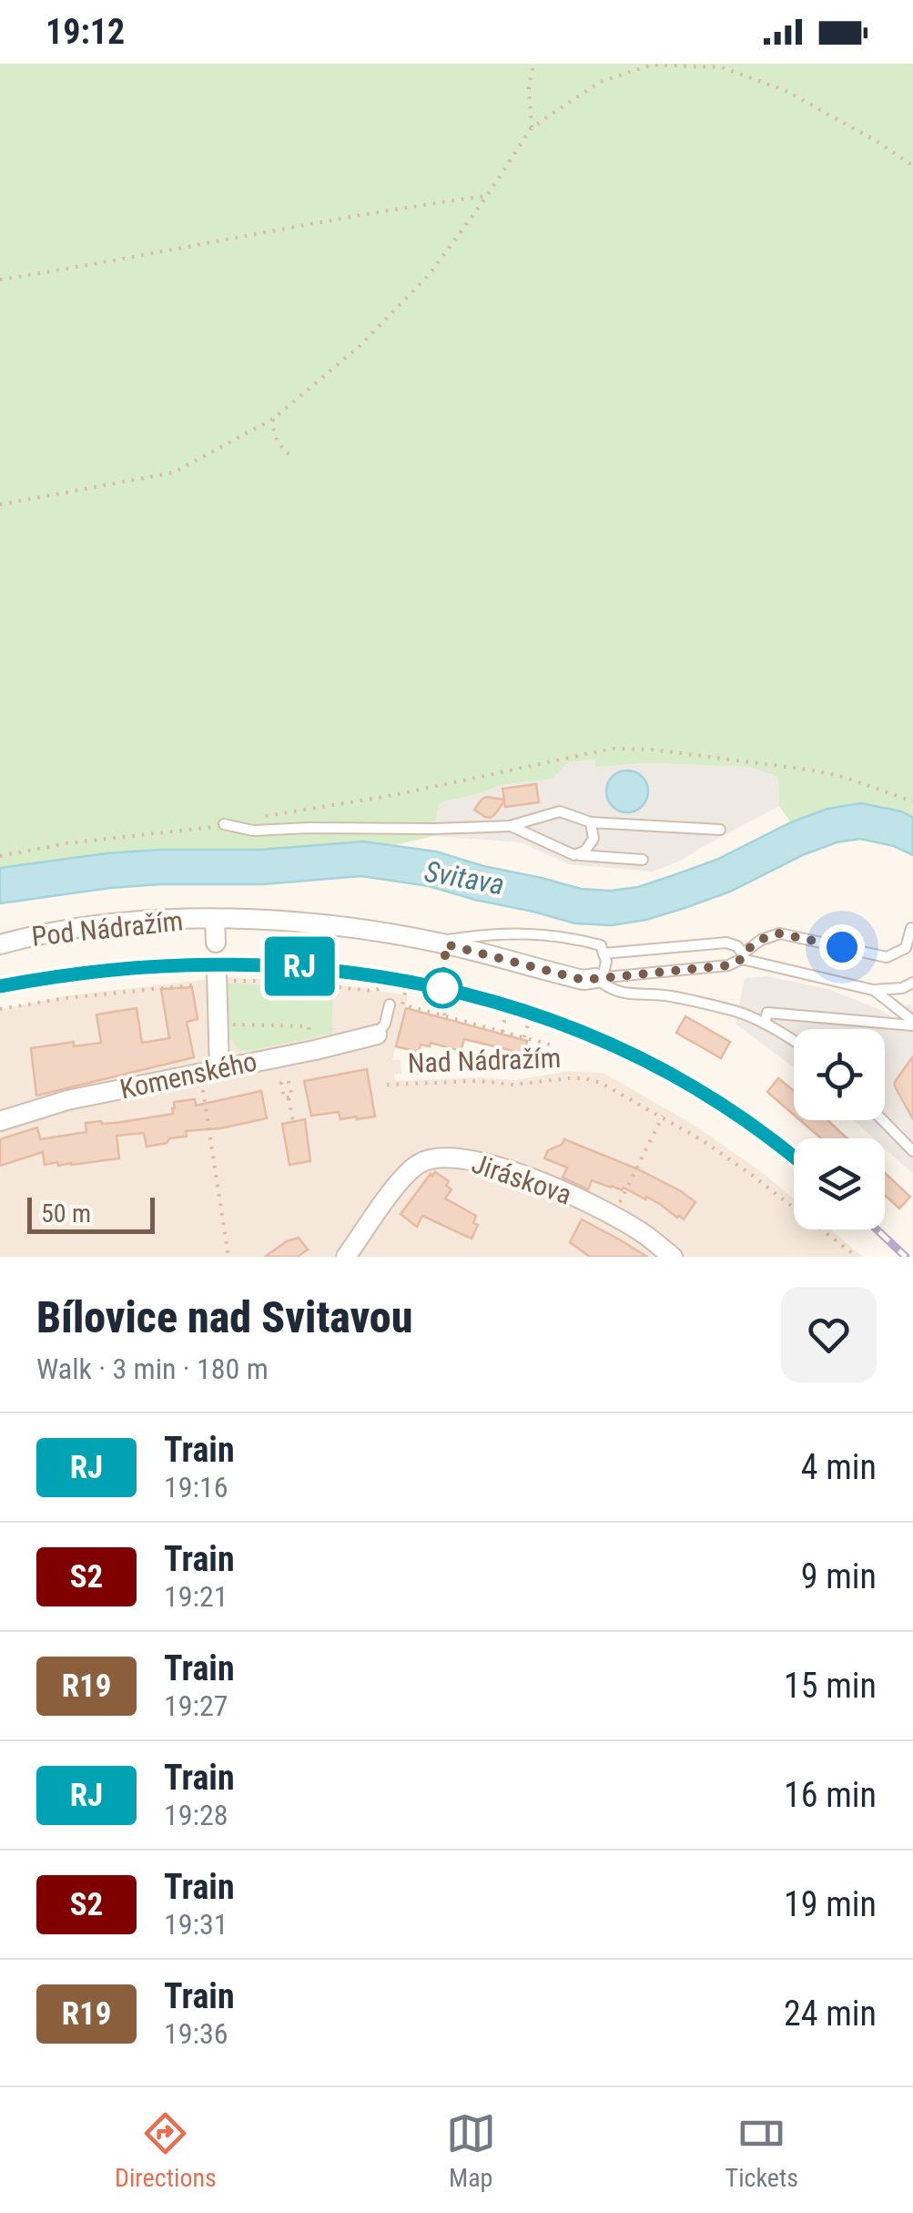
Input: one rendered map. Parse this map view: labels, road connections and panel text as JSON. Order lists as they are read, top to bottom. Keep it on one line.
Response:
{"streets":{"street":["Pod Nádražím","Komenského","Jiráskova"],"path":["Nad Nádražím"]},"water":["Svitava"],"scale_bar":"50 m","page":{"status":"19:12","on_map":"RJ","scale":"50 m","heading":["Bílovice nad Svitavou","Walk · 3 min · 180 m"],"list":[{"mark":"RJ","name":"Train","note":"19:16","value":"4 min"},{"mark":"S2","name":"Train","note":"19:21","value":"9 min"},{"mark":"R19","name":"Train","note":"19:27","value":"15 min"},{"mark":"RJ","name":"Train","note":"19:28","value":"16 min"},{"mark":"S2","name":"Train","note":"19:31","value":"19 min"},{"mark":"R19","name":"Train","note":"19:36","value":"24 min"}],"tabs":["Directions","Map","Tickets"]}}
